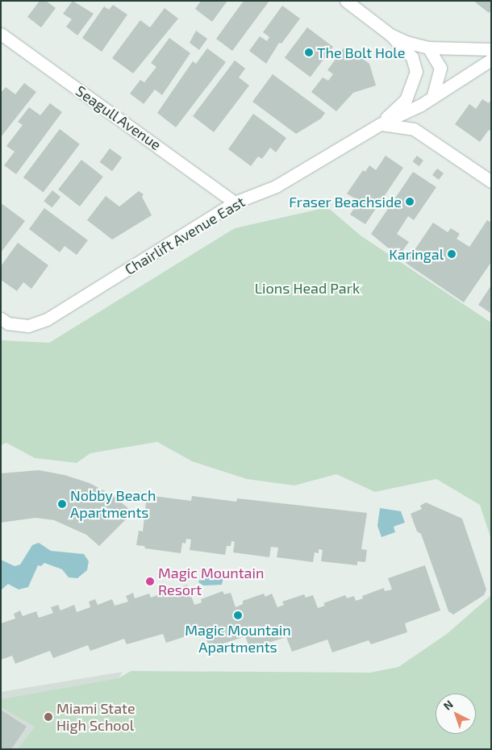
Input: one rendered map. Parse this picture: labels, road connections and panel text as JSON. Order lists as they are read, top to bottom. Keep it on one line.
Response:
{"streets":{"street":["Seagull Avenue","Chairlift Avenue East"]},"crossings":[["Seagull Avenue","Chairlift Avenue East"]],"parks":["Lions Head Park"],"places":["The Bolt Hole","Fraser Beachside","Karingal","Nobby Beach Apartments","Magic Mountain Resort","Magic Mountain Apartments","Miami State High School"],"north":"top left"}
